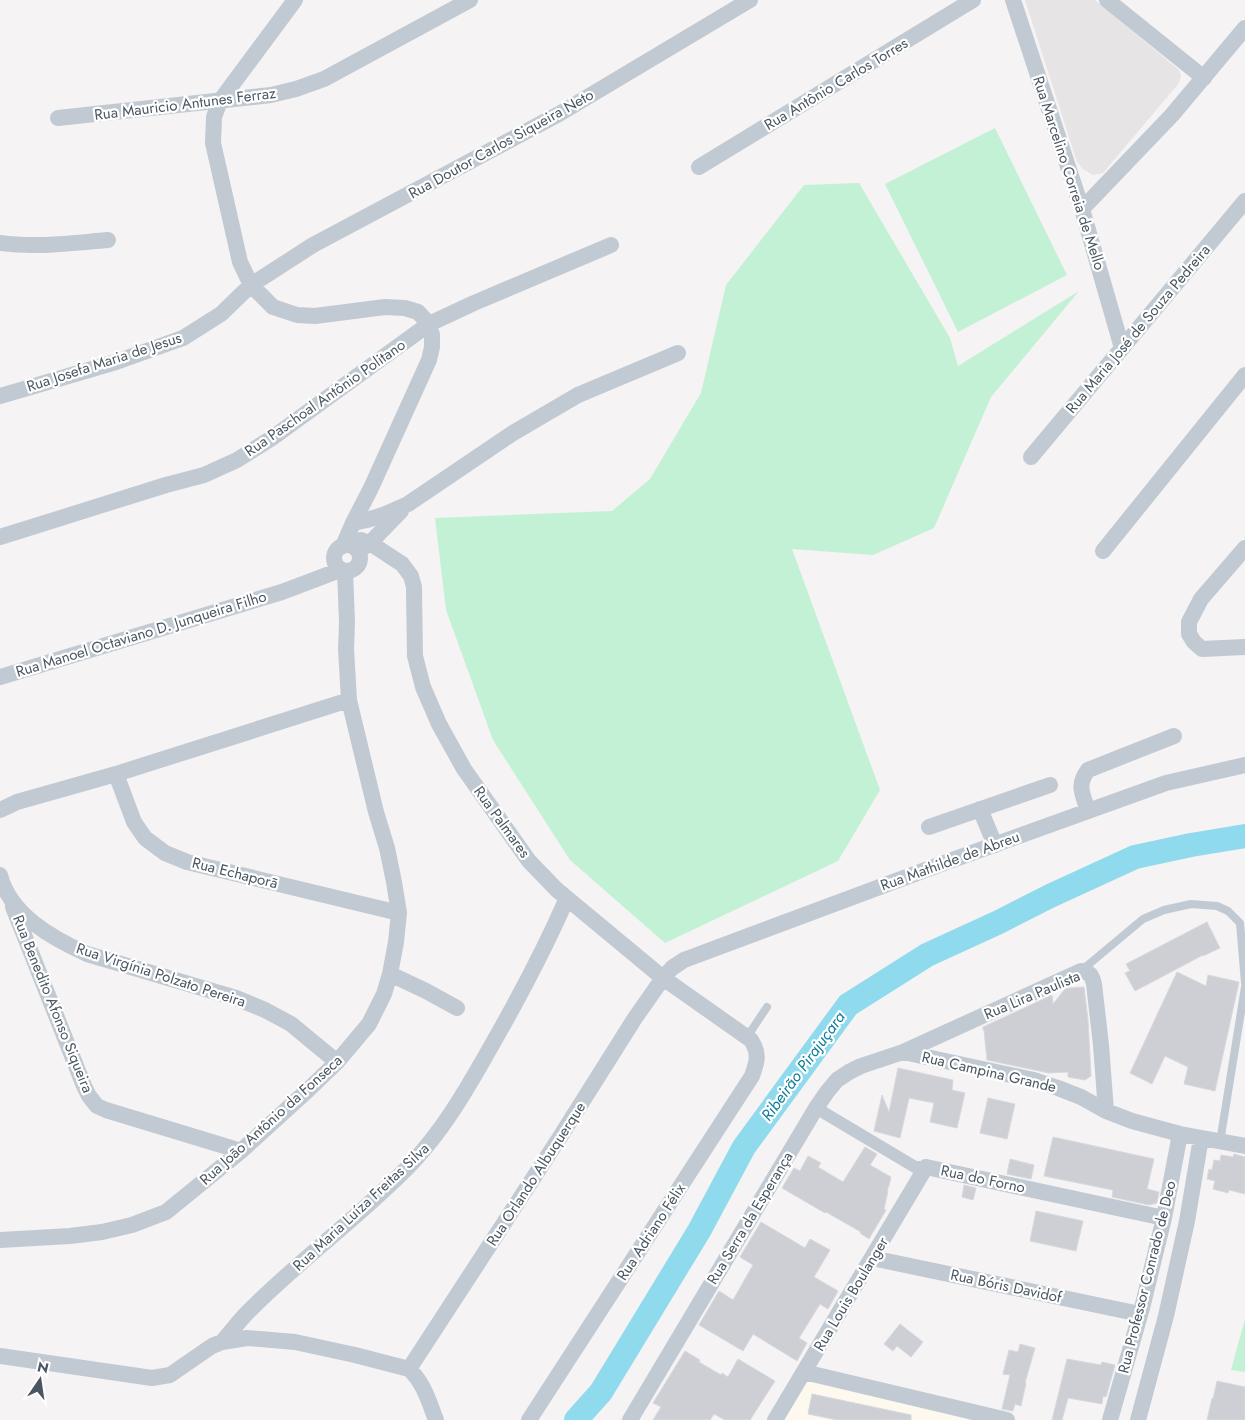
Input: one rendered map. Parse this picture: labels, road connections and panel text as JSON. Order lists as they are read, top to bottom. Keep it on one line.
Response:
{"streets":{"street":["Rua Antônio Carlos Torres","Rua Mauricio Antunes Ferraz","Rua Doutor Carlos Siqueira Neto","Rua Marcelino Correia de Mello","Rua Maria José de Souza Pedreira","Rua Josefa Maria de Jesus","Rua Paschoal Antônio Politano","Rua Manoel Octaviano D. Junqueira Filho","Rua Palmares","Rua Mathilde de Abreu","Rua Echaporã","Rua Virgínia Polzato Pereira","Rua Lira Paulista","Rua Benedito Afonso Siqueira","Rua Campina Grande","Rua João Antônio da Fonseca","Rua Orlando Albuquerque","Rua do Forno","Rua Maria Luíza Freitas Silva","Rua Serra da Esperança","Rua Adriano Félix","Rua Professor Conrado de Deo","Rua Bóris Davidof","Rua Louis Boulanger"]},"crossings":[["Rua Doutor Carlos Siqueira Neto","Rua Josefa Maria de Jesus"],["Rua Marcelino Correia de Mello","Rua Maria José de Souza Pedreira"],["Rua Paschoal Antônio Politano","Rua João Antônio da Fonseca"],["Rua Manoel Octaviano D. Junqueira Filho","Rua Palmares"],["Rua Manoel Octaviano D. Junqueira Filho","Rua João Antônio da Fonseca"],["Rua Palmares","Rua Mathilde de Abreu"],["Rua Palmares","Rua João Antônio da Fonseca"],["Rua Palmares","Rua Orlando Albuquerque"],["Rua Palmares","Rua Maria Luíza Freitas Silva"],["Rua Palmares","Rua Adriano Félix"],["Rua Mathilde de Abreu","Rua Orlando Albuquerque"],["Rua Echaporã","Rua João Antônio da Fonseca"],["Rua Virgínia Polzato Pereira","Rua Benedito Afonso Siqueira"],["Rua Virgínia Polzato Pereira","Rua João Antônio da Fonseca"],["Rua Lira Paulista","Rua Campina Grande"],["Rua Lira Paulista","Rua Serra da Esperança"],["Rua Benedito Afonso Siqueira","Rua João Antônio da Fonseca"],["Rua Campina Grande","Rua Serra da Esperança"],["Rua Campina Grande","Rua Professor Conrado de Deo"],["Rua do Forno","Rua Serra da Esperança"],["Rua do Forno","Rua Professor Conrado de Deo"],["Rua do Forno","Rua Louis Boulanger"],["Rua Professor Conrado de Deo","Rua Bóris Davidof"],["Rua Bóris Davidof","Rua Louis Boulanger"]],"water":["Ribeirão Pirajuçara"],"north":"top"}
